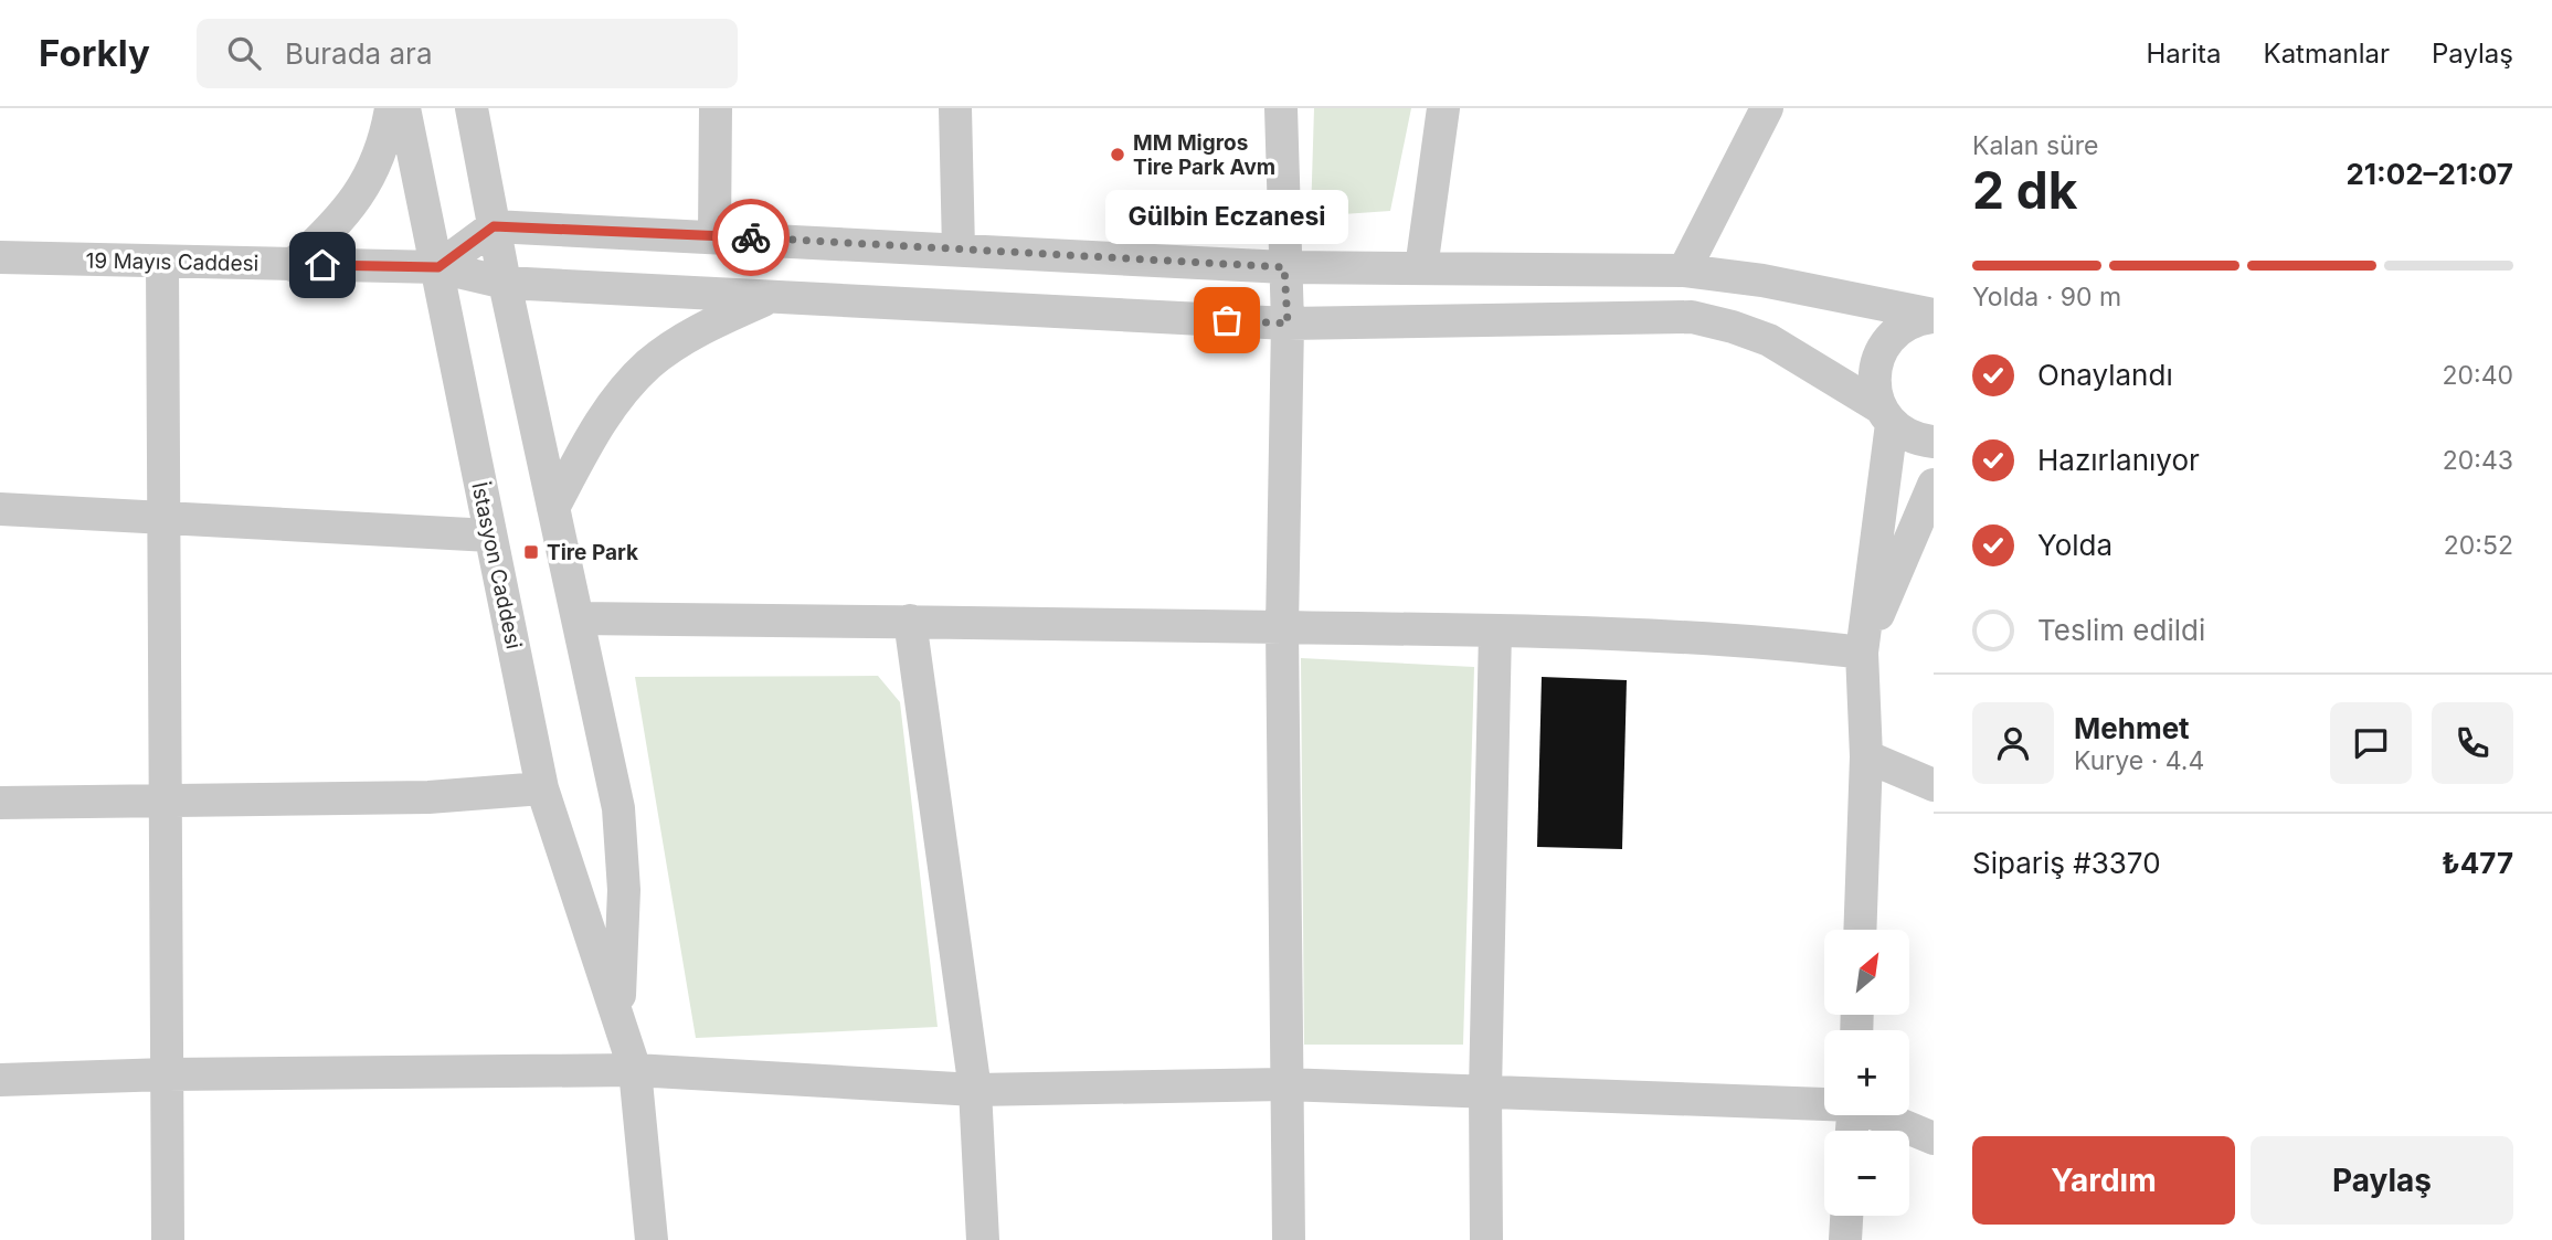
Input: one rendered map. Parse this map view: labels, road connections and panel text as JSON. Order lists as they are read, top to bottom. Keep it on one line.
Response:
{"streets":{"street":["19 Mayıs Caddesi","İstasyon Caddesi"]},"crossings":[["19 Mayıs Caddesi","İstasyon Caddesi"]],"places":{"other":["MM Migros Tire Park Avm","Gülbin Eczanesi"],"transit":["Tire Park"]},"north":"top right","page":{"header":"Forkly","search":"Burada ara","nav":["Harita","Katmanlar","Paylaş"],"heading":["2 dk","Kalan süre","21:02–21:07"],"panel":["Mehmet","Kurye · 4.4","Sipariş #3370","₺477"],"bubble":"Gülbin Eczanesi","bar":"Yolda · 90 m","list":[["Onaylandı","20:40"],["Hazırlanıyor","20:43"],["Yolda","20:52"],"Teslim edildi"],"map_buttons":["+","−"],"buttons":["Yardım","Paylaş"]}}
